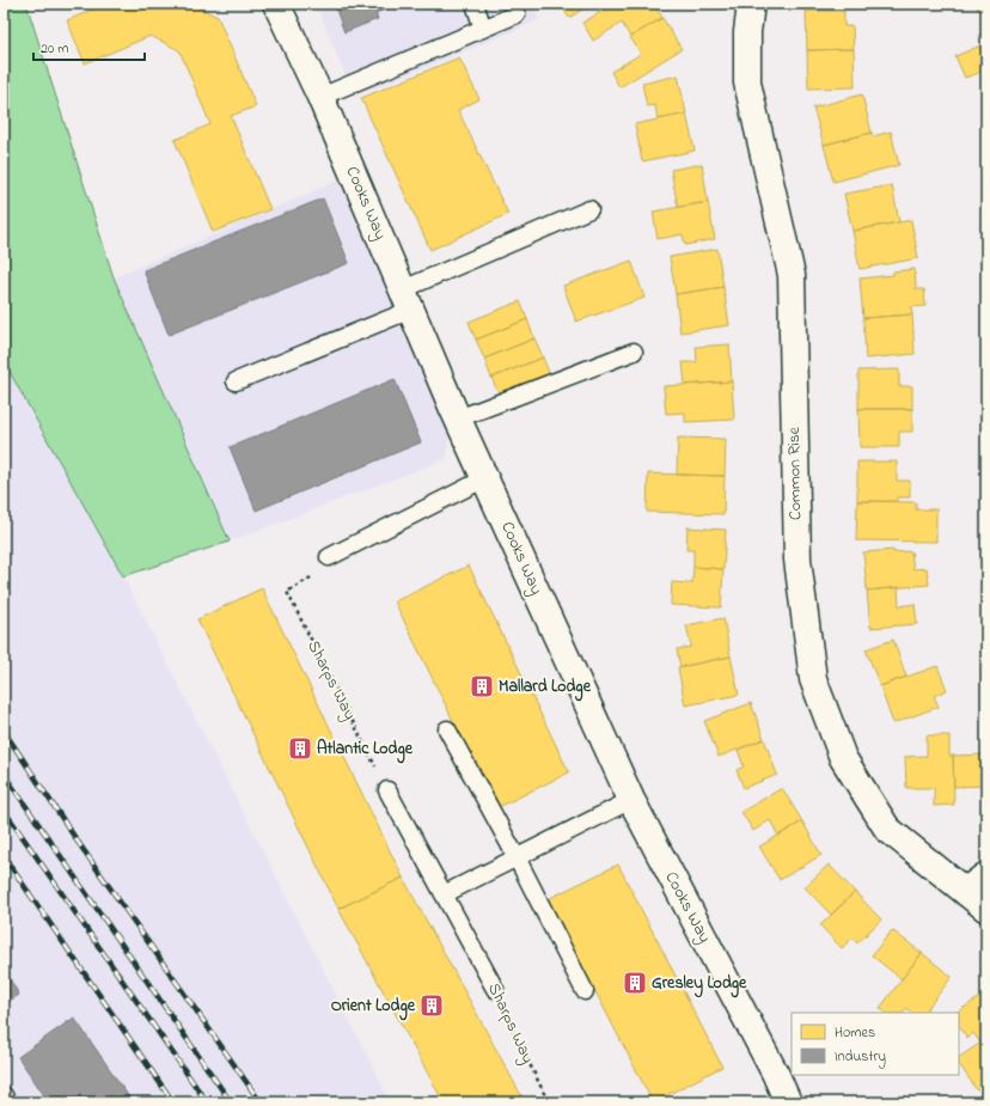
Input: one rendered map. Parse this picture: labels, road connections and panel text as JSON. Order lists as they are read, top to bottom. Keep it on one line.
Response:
{"streets":{"street":["Cooks Way","Common Rise"],"lane":["Sharps Way"]},"places":{"building":["Mallard Lodge","Atlantic Lodge","Gresley Lodge","Orient Lodge"]},"legend":["Homes","Industry"],"scale_bar":"20 m"}
